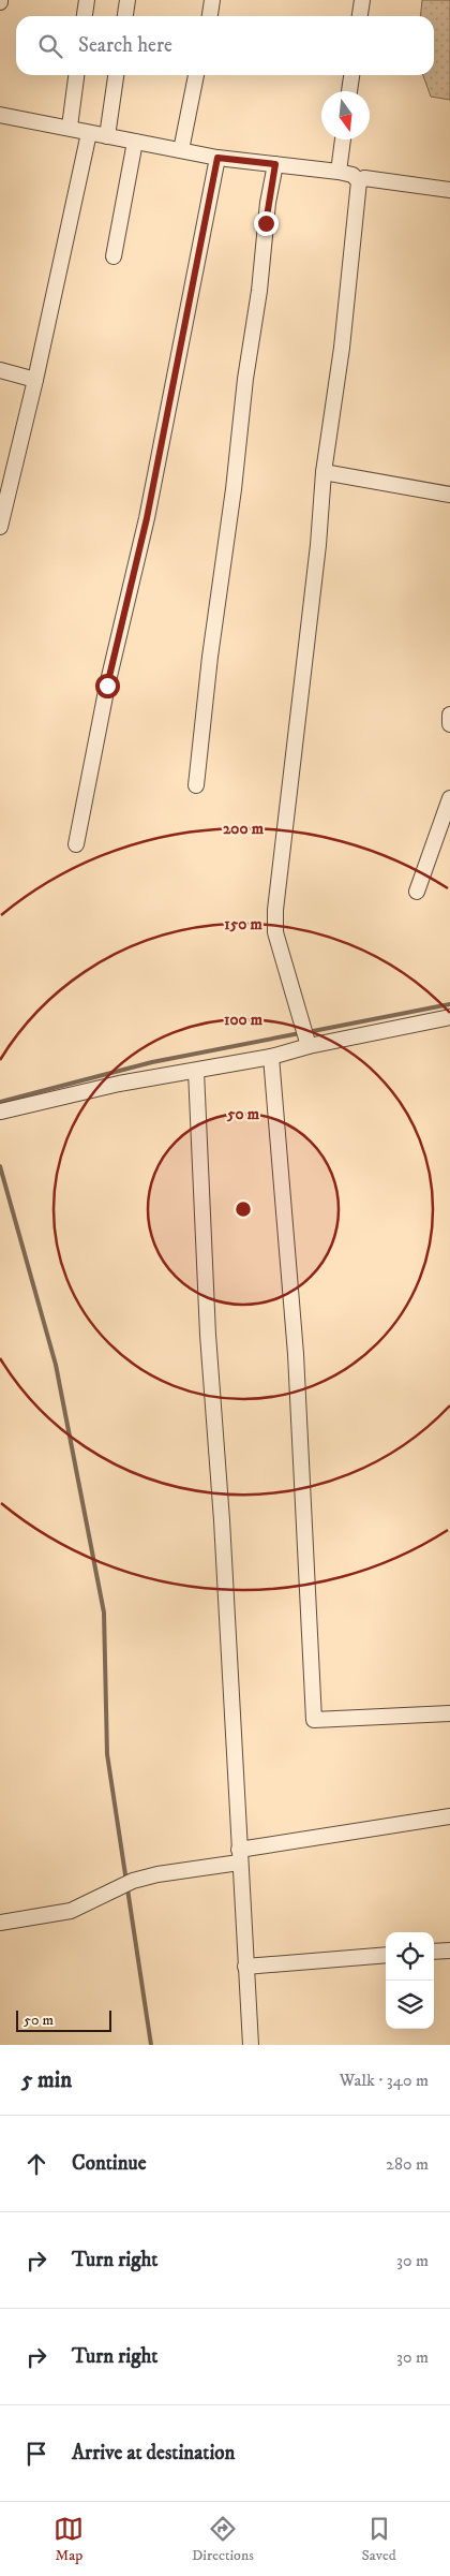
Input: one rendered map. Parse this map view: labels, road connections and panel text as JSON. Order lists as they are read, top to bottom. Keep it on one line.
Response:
{"scale_bar":"50 m","north":"bottom","page":{"search":"Search here","scale":"50 m","heading":["5 min","Walk · 340 m"],"list":[["Continue","280 m"],["Turn right","30 m"],["Turn right","30 m"],"Arrive at destination"],"nav":["Map","Directions","Saved"]},"rings":["200 m","150 m","100 m","50 m"]}
